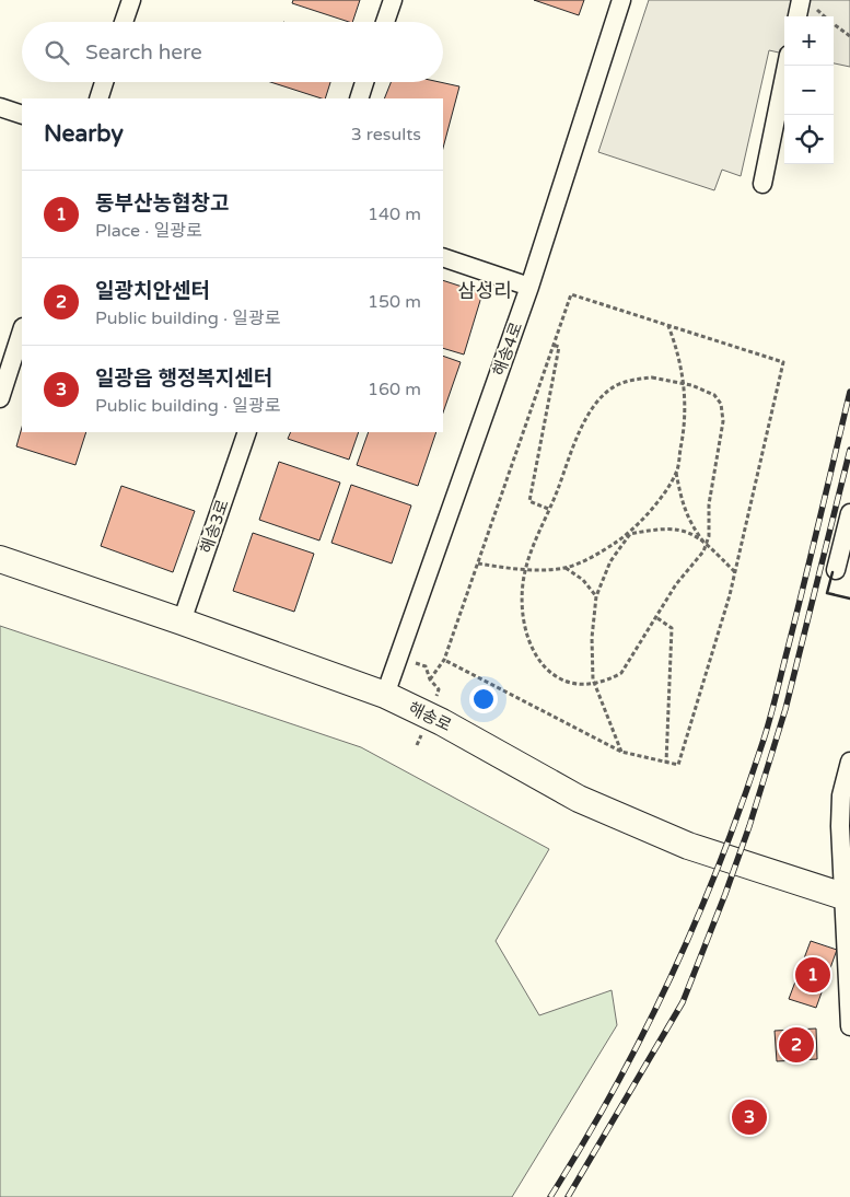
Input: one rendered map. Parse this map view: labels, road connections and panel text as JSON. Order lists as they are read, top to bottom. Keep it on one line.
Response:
{"streets":{"street":["해송4로","해송3로","해송로"]},"crossings":[["해송4로","해송로"],["해송3로","해송로"]],"districts":["삼성리"],"page":{"map_buttons":["+","−"],"search":"Search here","heading":["Nearby","3 results"],"list":[{"mark":"1","name":"동부산농협창고","note":"Place · 일광로","value":"140 m"},{"mark":"2","name":"일광치안센터","note":"Public building · 일광로","value":"150 m"},{"mark":"3","name":"일광읍 행정복지센터","note":"Public building · 일광로","value":"160 m"}],"pins":["1","2","3"]}}
